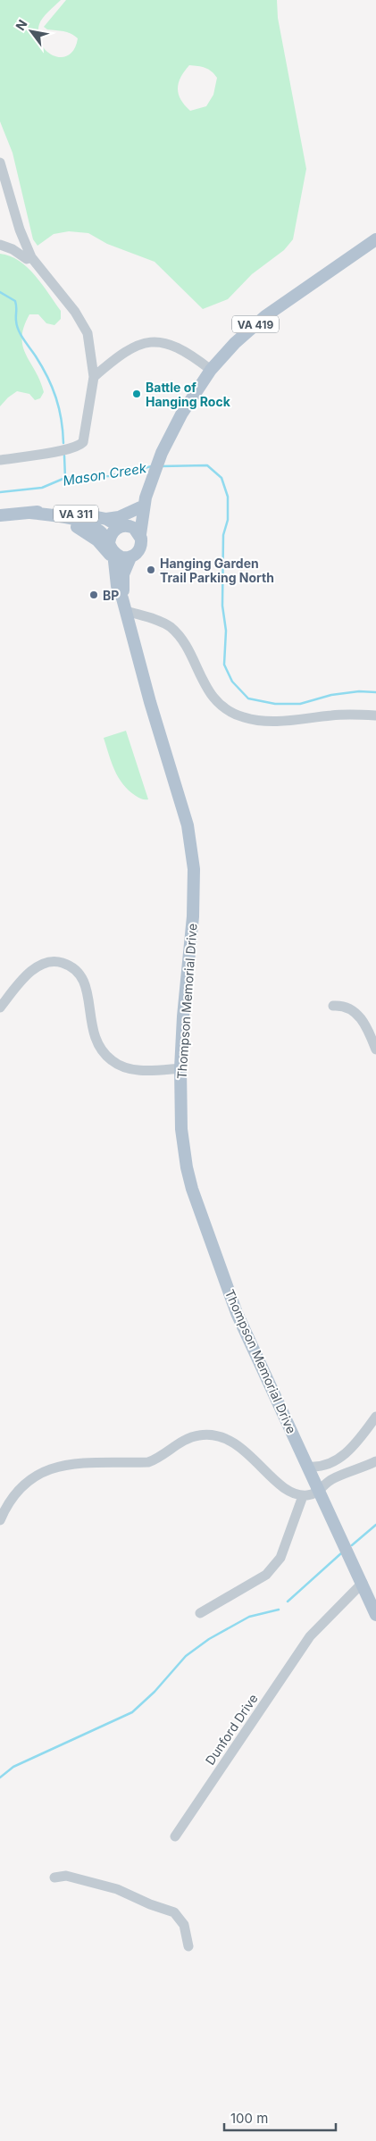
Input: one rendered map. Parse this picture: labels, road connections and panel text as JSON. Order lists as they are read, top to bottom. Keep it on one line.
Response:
{"streets":{"main road":["VA 419","VA 311","Thompson Memorial Drive"],"street":["Dunford Drive"]},"crossings":[["VA 419","VA 311"],["VA 419","Thompson Memorial Drive"],["VA 311","Thompson Memorial Drive"],["Thompson Memorial Drive","Dunford Drive"]],"water":["Mason Creek"],"places":["Battle of Hanging Rock","Hanging Garden Trail Parking North","BP"],"scale_bar":"100 m","north":"top left"}
